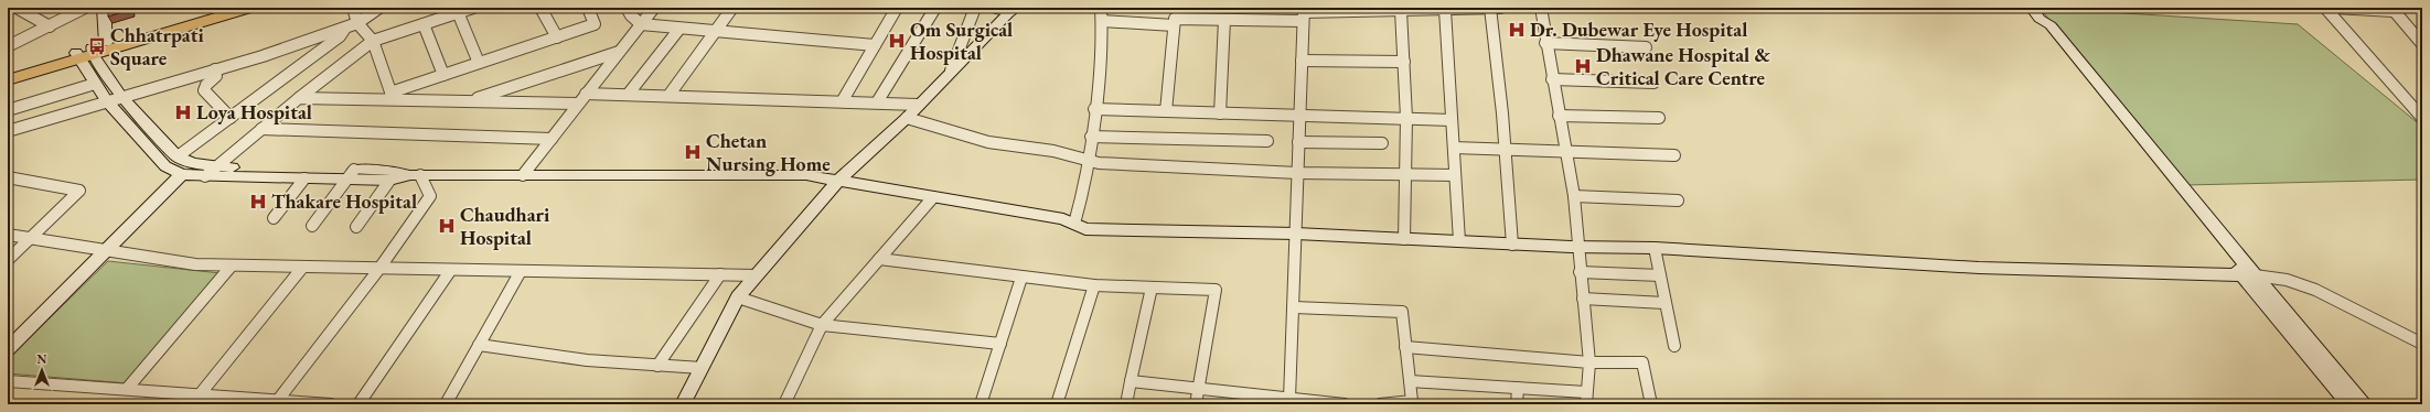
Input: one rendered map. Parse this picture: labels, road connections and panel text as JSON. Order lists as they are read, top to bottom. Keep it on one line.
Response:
{"places":{"hospital":["Dr. Dubewar Eye Hospital","Om Surgical Hospital","Dhawane Hospital & Critical Care Centre","Loya Hospital","Chetan Nursing Home","Thakare Hospital","Chaudhari Hospital"],"bus stop":["Chhatrpati Square"]},"north":"top"}
